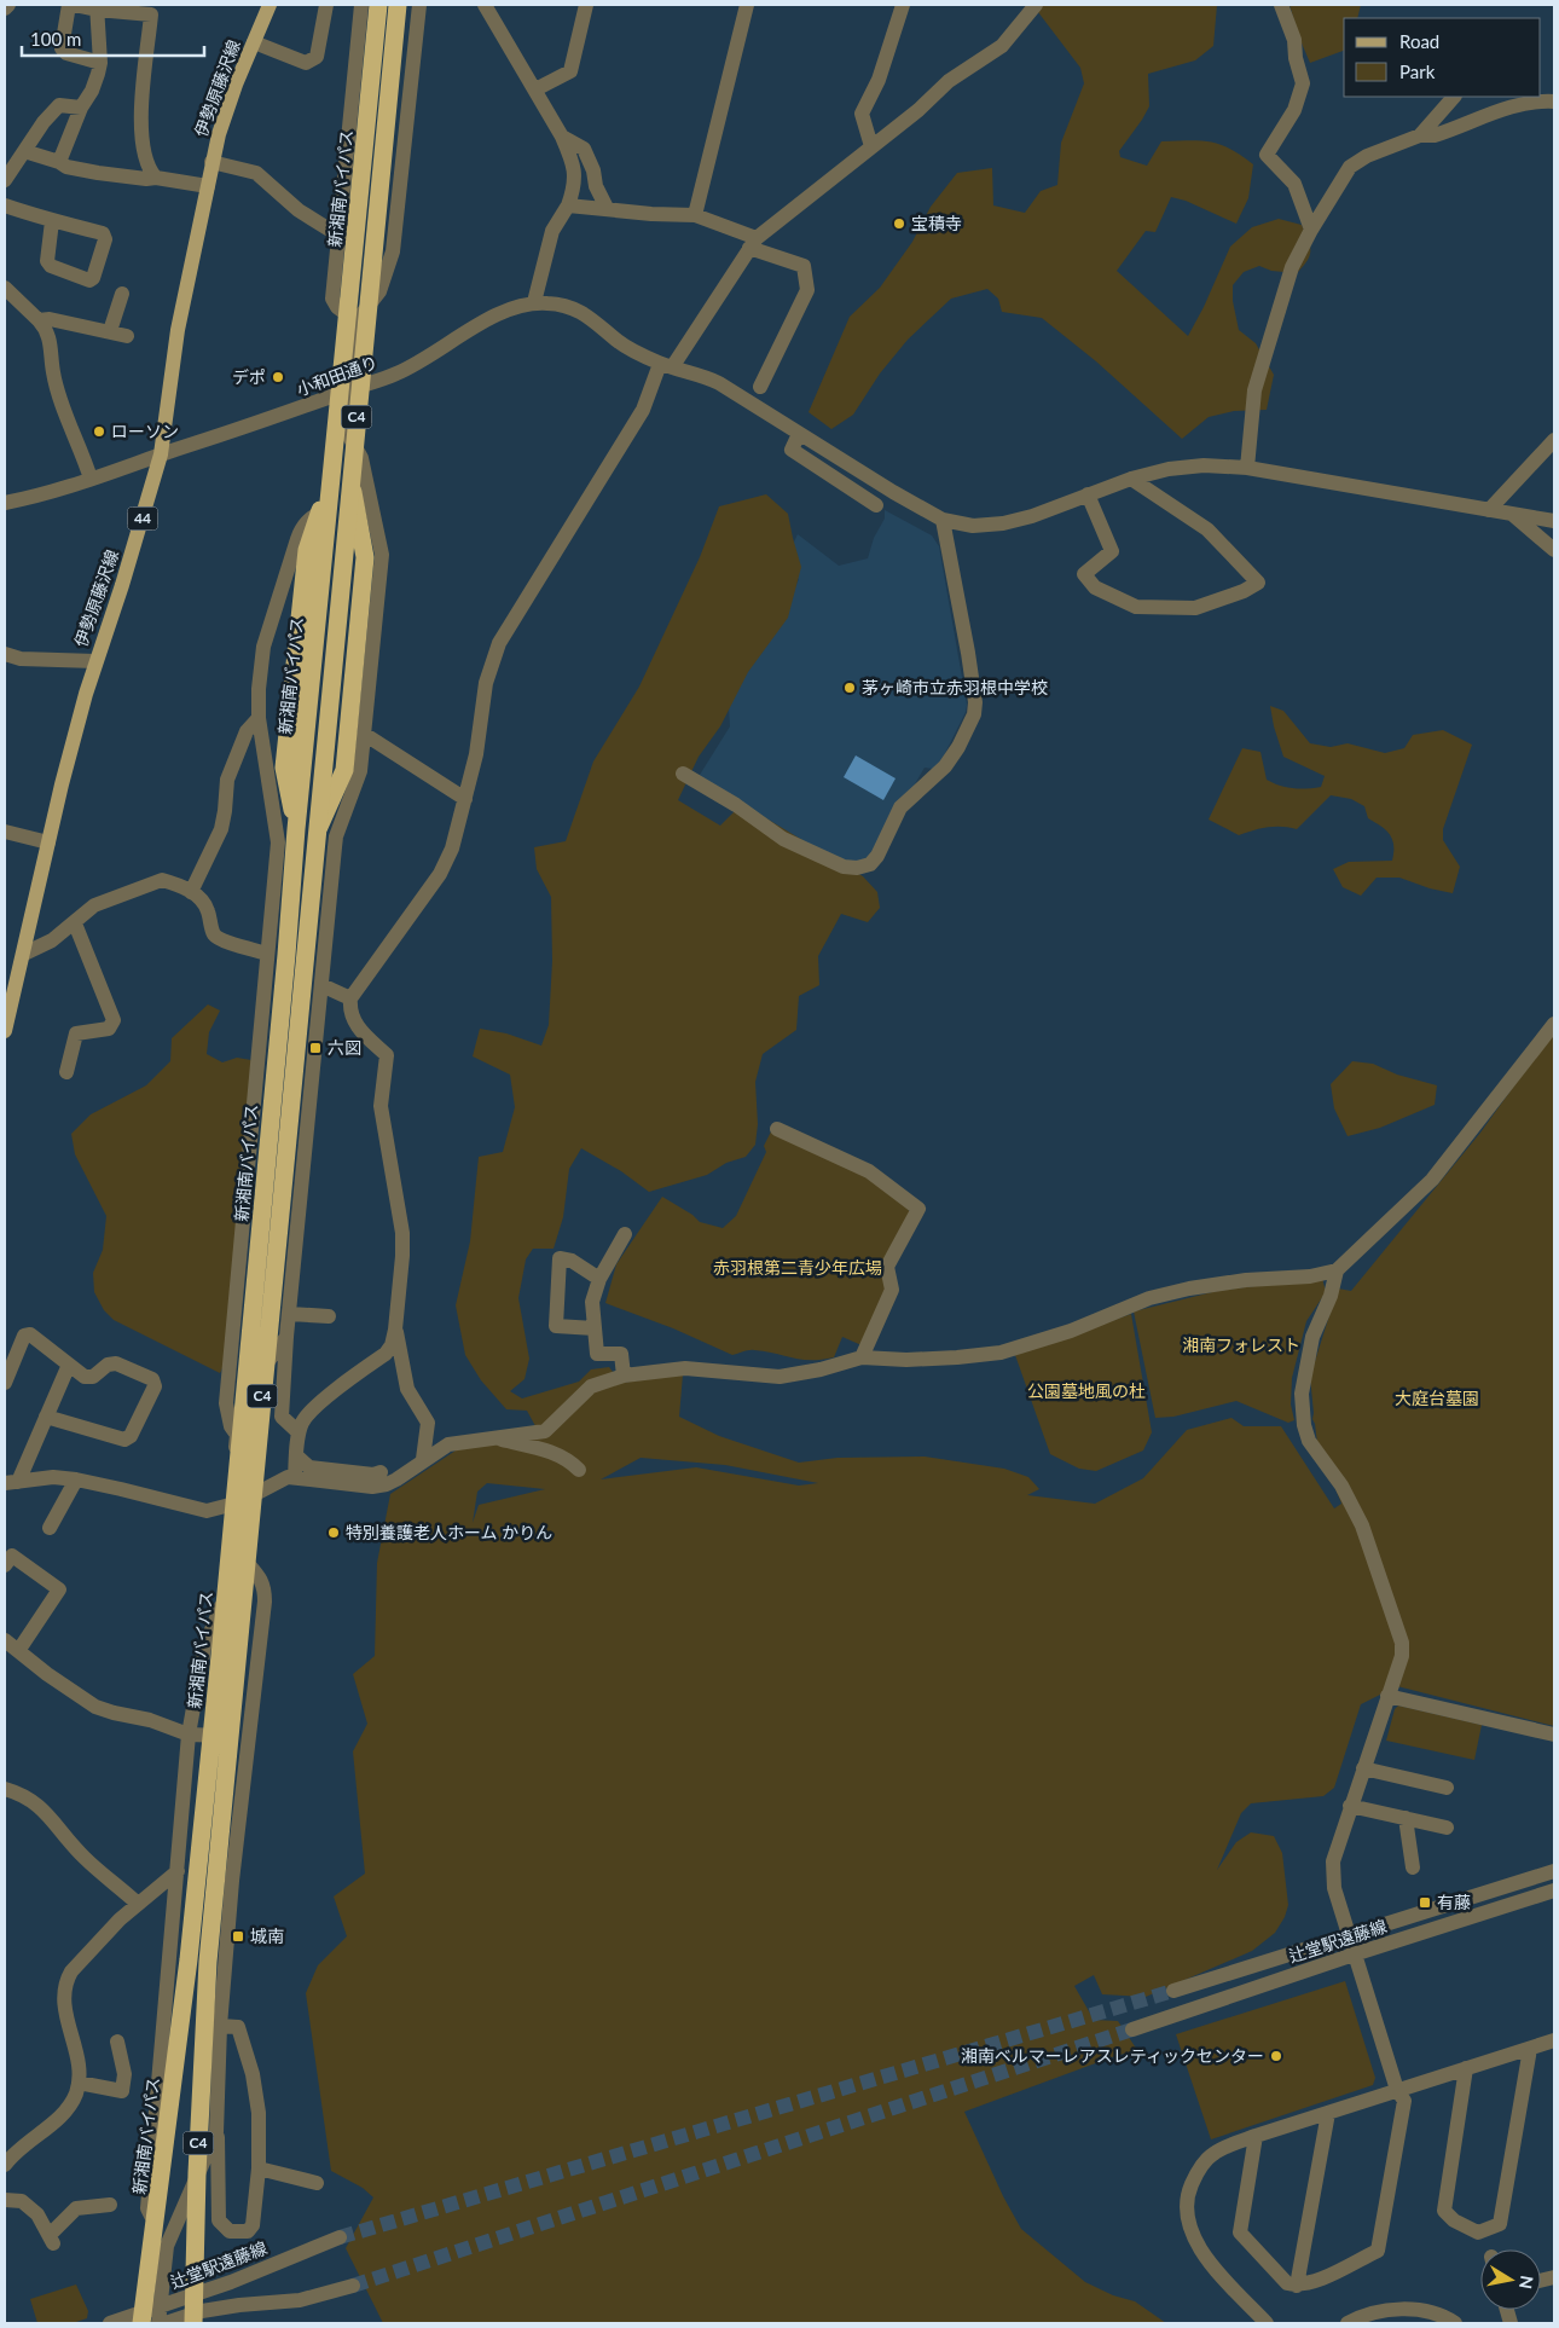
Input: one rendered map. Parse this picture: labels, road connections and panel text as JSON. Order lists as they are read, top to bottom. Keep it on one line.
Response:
{"streets":{"highway":["新湘南バイパス","C4"],"main road":["伊勢原藤沢線","44"],"street":["小和田通り","辻堂駅遠藤線"]},"crossings":[["伊勢原藤沢線","小和田通り"]],"parks":["赤羽根第二青少年広場","湘南フォレスト","公園墓地風の杜","大庭台墓園"],"places":{"other":["宝積寺","デポ","ローソン","茅ヶ崎市立赤羽根中学校","特別養護老人ホーム かりん","湘南ベルマーレアスレティックセンター"],"transit":["六図","有藤","城南"]},"legend":["Road","Park"],"scale_bar":"100 m","north":"right"}
